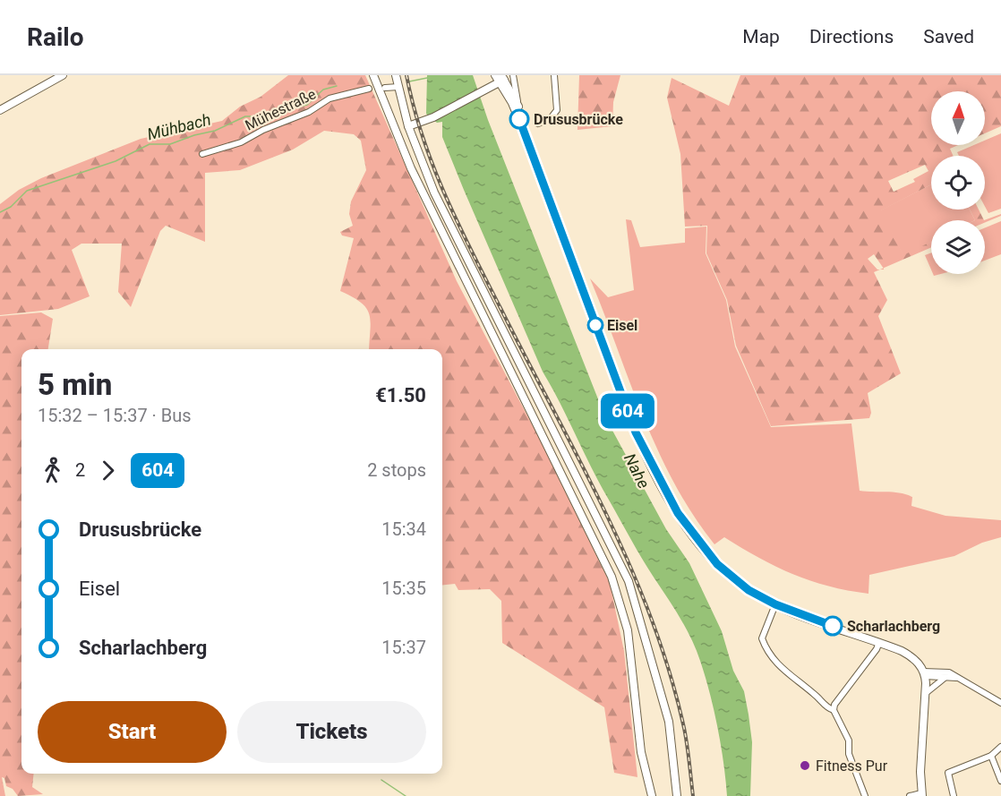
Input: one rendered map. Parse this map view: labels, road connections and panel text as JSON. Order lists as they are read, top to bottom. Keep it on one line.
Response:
{"streets":{"street":["Mühestraße"]},"water":["Mühbach","Nahe"],"places":["Drususbrücke","Eisel","Scharlachberg","Fitness Pur"],"lines":["bus line 604"],"north":"top","page":{"header":"Railo","nav":["Map","Directions","Saved"],"on_map":"604","heading":["5 min","15:32 – 15:37 · Bus","€1.50"],"legs":["2","604","2 stops"],"list":[{"name":"Drususbrücke","value":"15:34"},{"name":"Eisel","value":"15:35"},{"name":"Scharlachberg","value":"15:37"}],"buttons":["Start","Tickets"]}}
